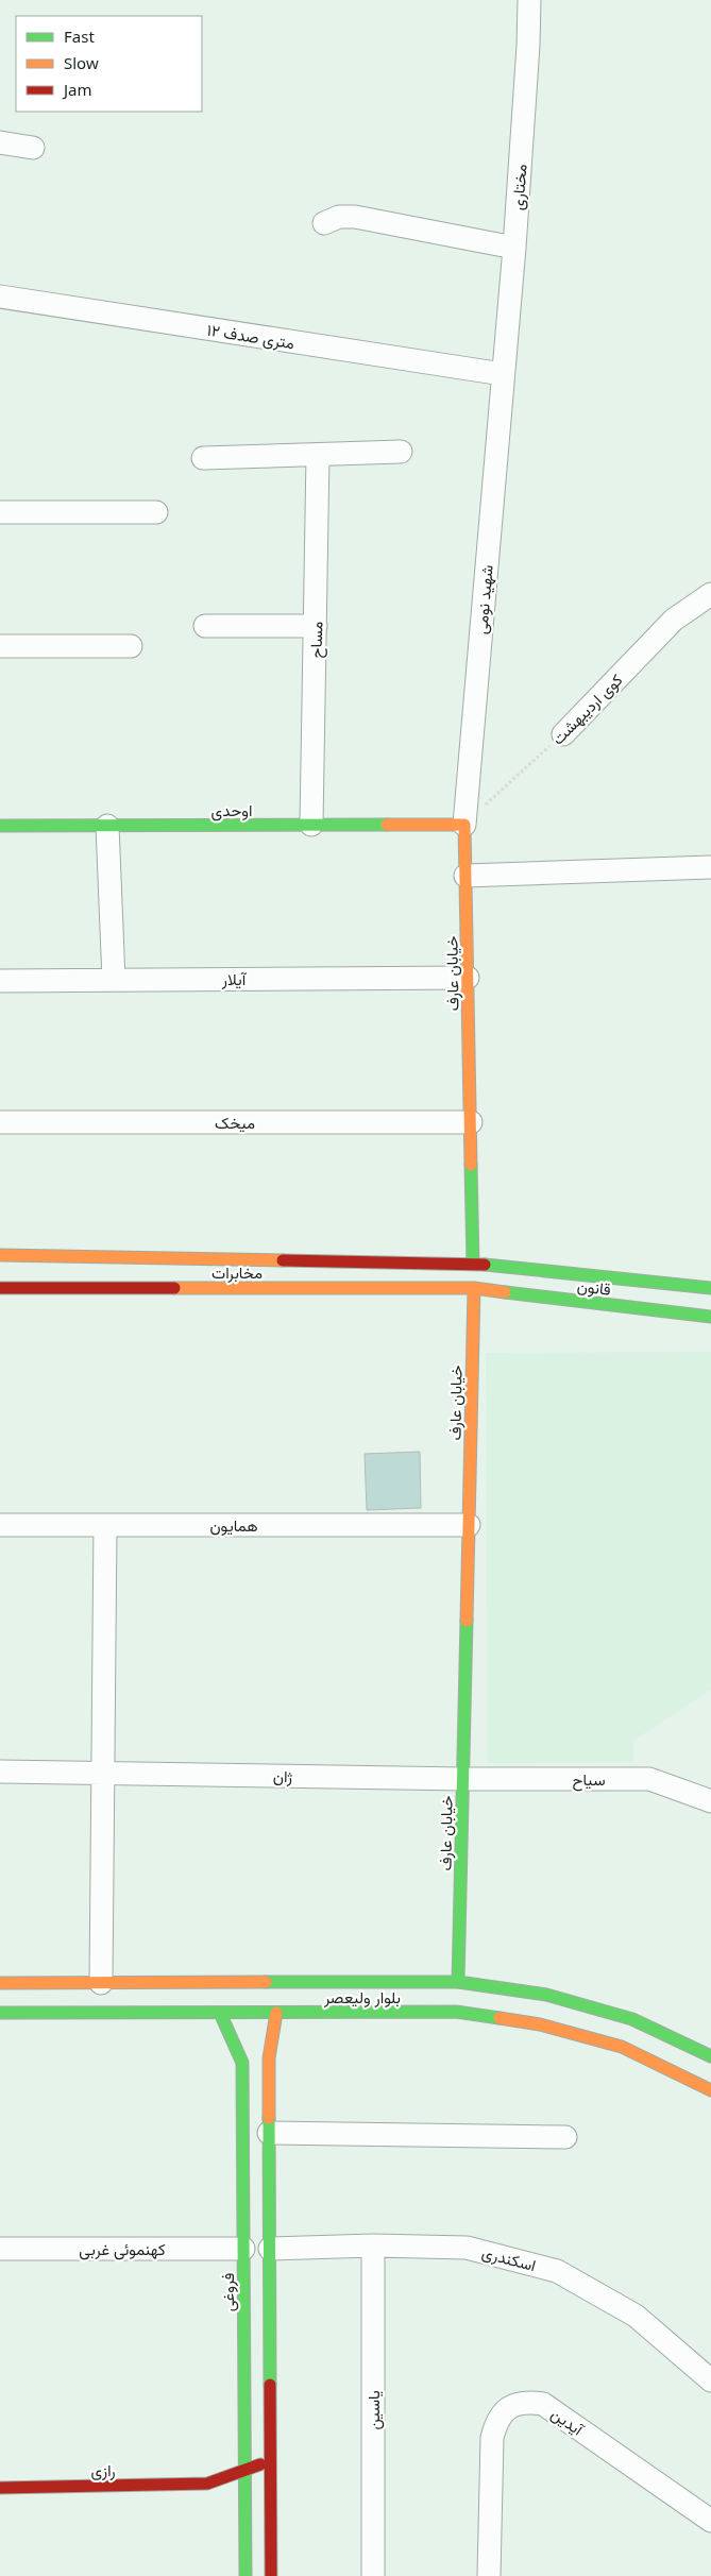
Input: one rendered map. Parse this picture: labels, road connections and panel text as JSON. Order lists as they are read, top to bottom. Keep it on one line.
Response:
{"streets":{"main road":["اوحدی","خیابان عارف","مخابرات","قانون","بلوار ولیعصر","فروغى","رازی"],"street":["مختاری","۱۲ متری صدف","شهید نومی","مساح","کوی اردیبهشت","آیلار","میخک","همایون","ژان","سیاح","کهنموئی غربی","اسکندری","یاسین","آیدین"]},"crossings":[["مختاری","۱۲ متری صدف"],["مختاری","شهید نومی"],["۱۲ متری صدف","شهید نومی"],["شهید نومی","کوی اردیبهشت"],["شهید نومی","اوحدی"],["شهید نومی","خیابان عارف"],["مساح","اوحدی"],["کوی اردیبهشت","اوحدی"],["کوی اردیبهشت","خیابان عارف"],["اوحدی","خیابان عارف"],["خیابان عارف","آیلار"],["خیابان عارف","میخک"],["خیابان عارف","مخابرات"],["خیابان عارف","قانون"],["خیابان عارف","همایون"],["خیابان عارف","ژان"],["خیابان عارف","سیاح"],["خیابان عارف","بلوار ولیعصر"],["مخابرات","قانون"],["ژان","سیاح"],["بلوار ولیعصر","فروغى"],["کهنموئی غربی","فروغى"],["اسکندری","یاسین"],["فروغى","رازی"]],"legend":["Fast","Slow","Jam"]}
